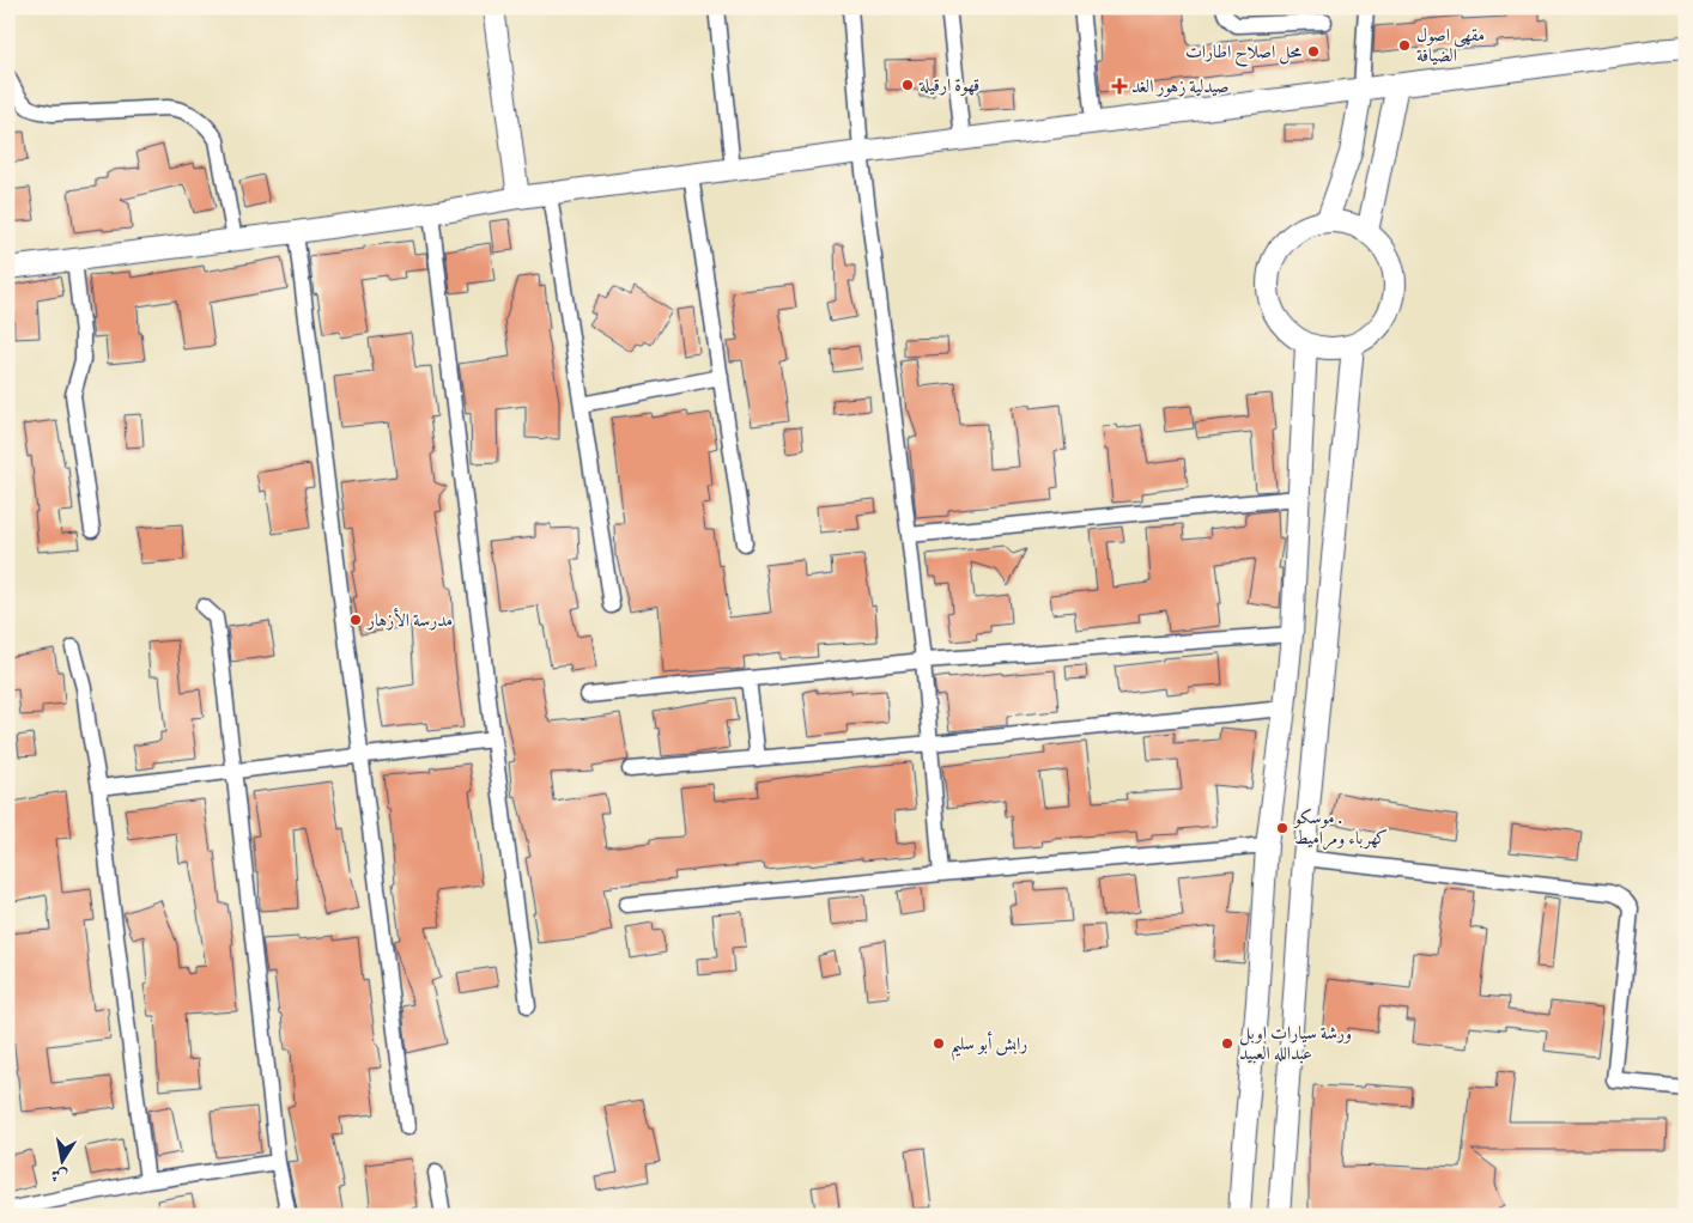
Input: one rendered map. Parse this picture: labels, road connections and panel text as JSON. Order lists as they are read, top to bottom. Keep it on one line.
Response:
{"places":{"other":["مقهى اصول الضيافة","محل اصلاح اطارات","قهوة ارقيلة","مدرسة الأزهار","موسكو . كهرباء ومراميط","رابش أبو سليم","ورشة سيارات اوبل عبدالله العبيد"],"health":["صيدلية زهور الغد"]},"north":"bottom"}
